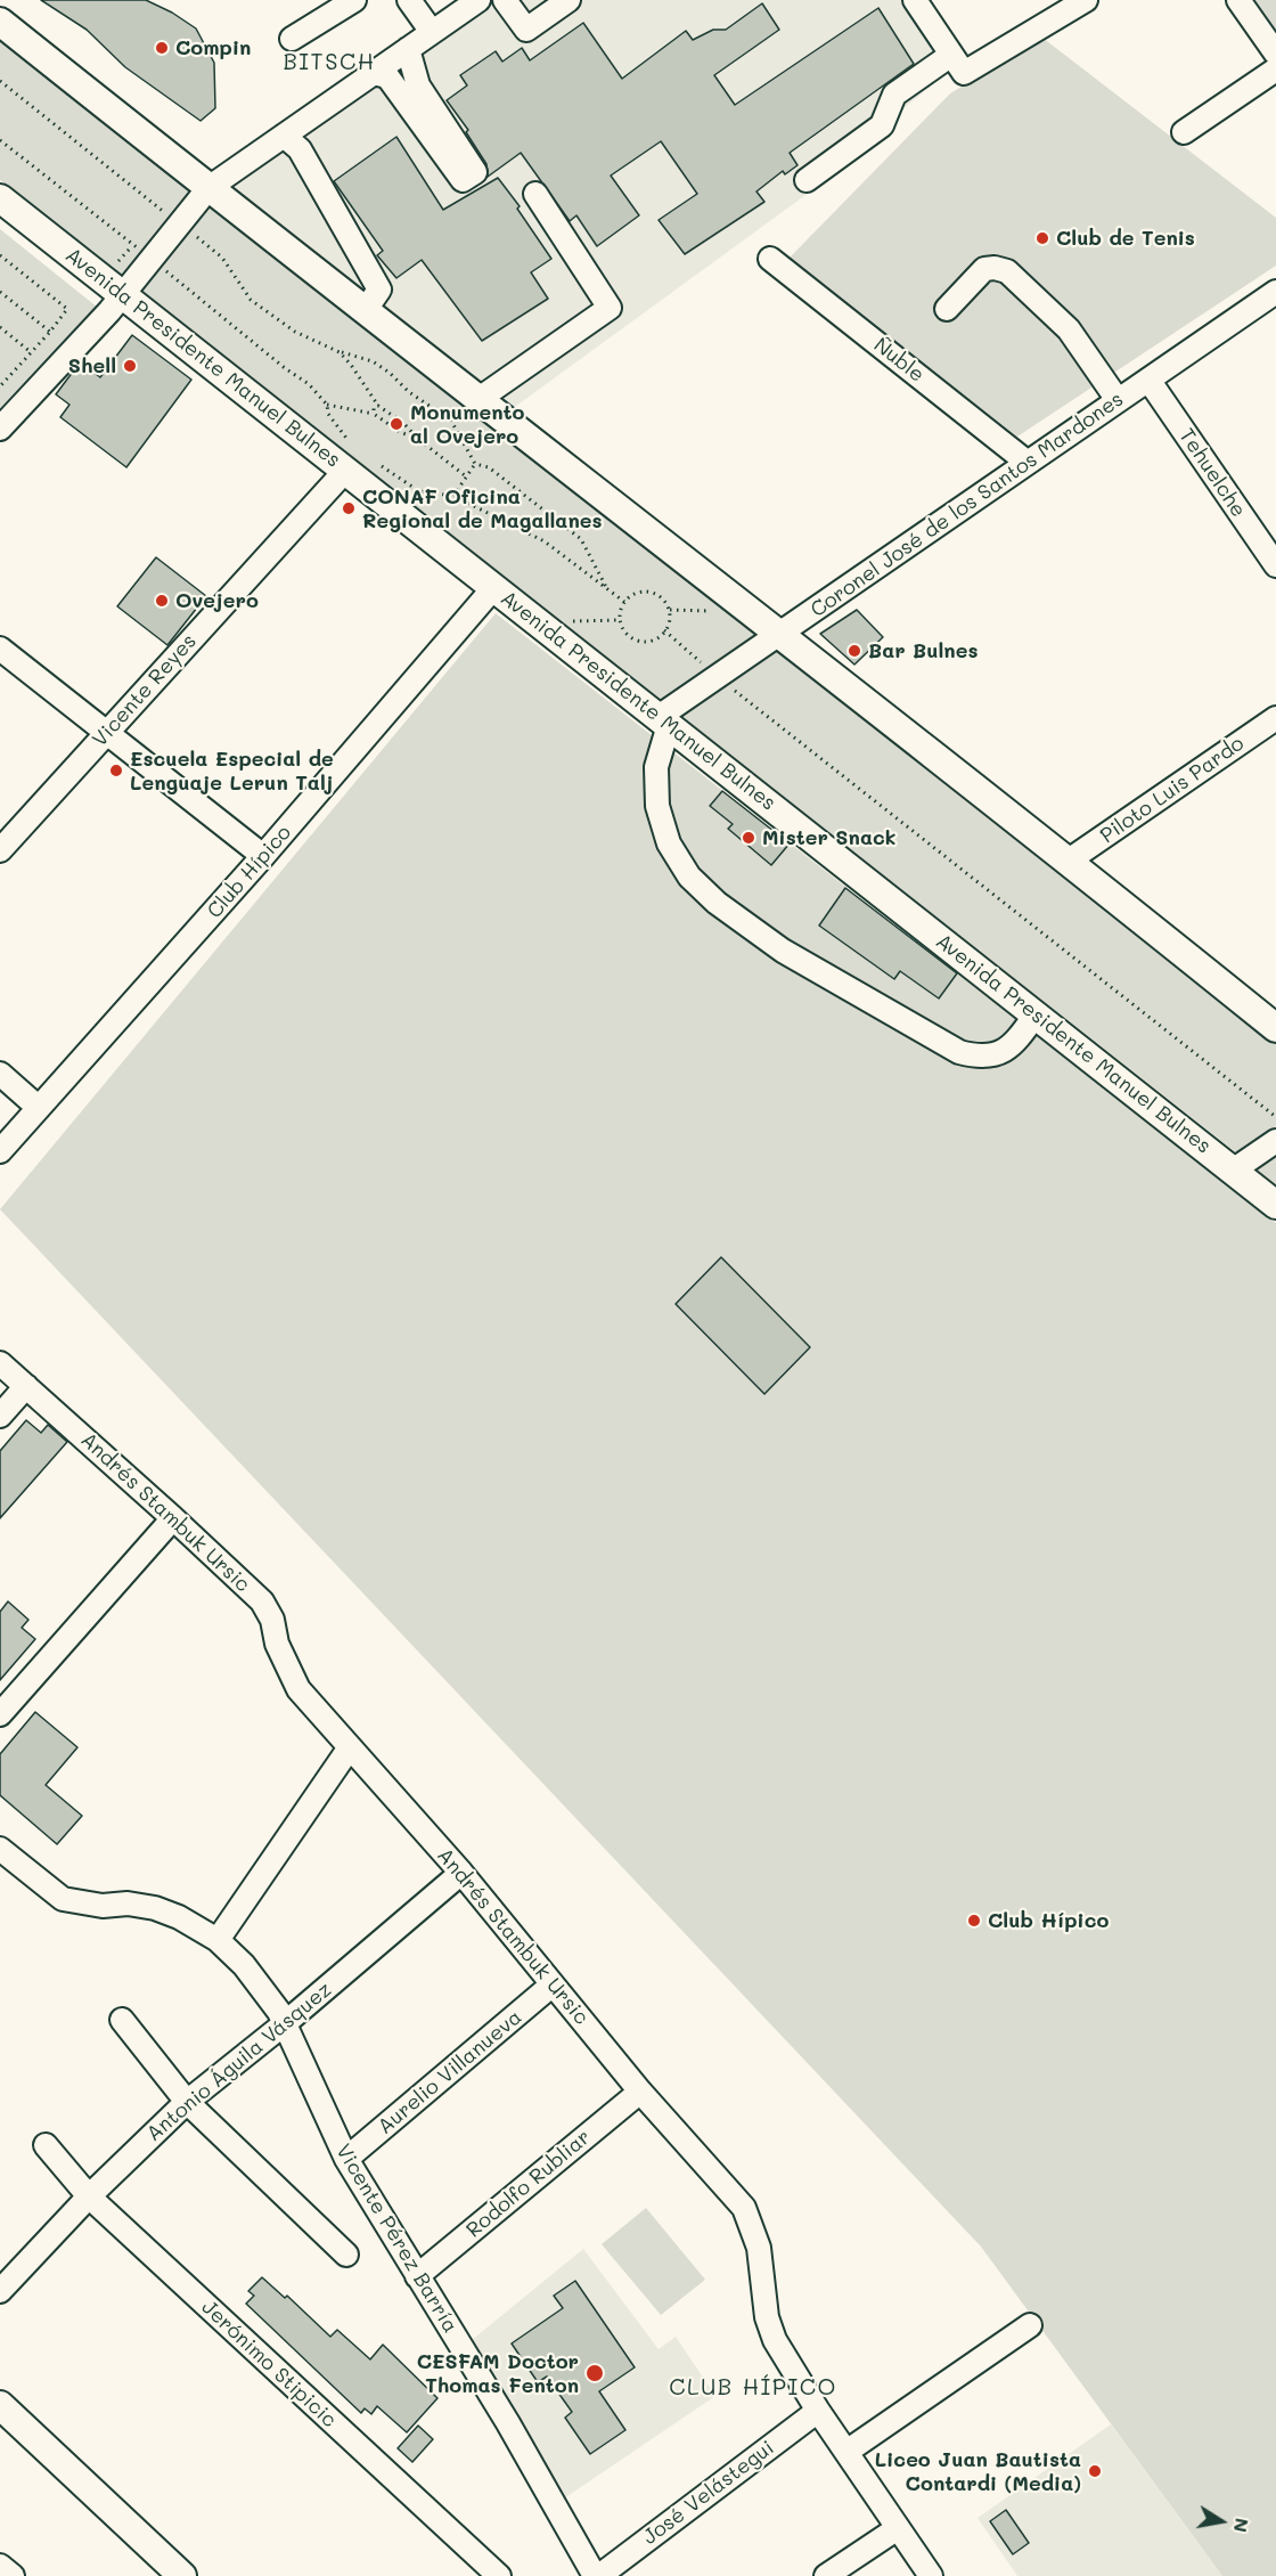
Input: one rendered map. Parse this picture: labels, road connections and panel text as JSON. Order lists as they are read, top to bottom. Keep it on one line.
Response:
{"streets":{"main road":["Avenida Presidente Manuel Bulnes"],"street":["Ñuble","Tehuelche","Coronel José de los Santos Mardones","Vicente Reyes","Piloto Luis Pardo","Club Hípico","Andrés Stambuk Ursic","Antonio Águila Vásquez","Aurelio Villanueva","Rodolfo Rubliar","Vicente Pérez Barría","Jerónimo Stipicic","José Velástegui"]},"crossings":[["Avenida Presidente Manuel Bulnes","Coronel José de los Santos Mardones"],["Avenida Presidente Manuel Bulnes","Vicente Reyes"],["Avenida Presidente Manuel Bulnes","Club Hípico"],["Ñuble","Coronel José de los Santos Mardones"],["Tehuelche","Coronel José de los Santos Mardones"],["Andrés Stambuk Ursic","Antonio Águila Vásquez"],["Andrés Stambuk Ursic","Aurelio Villanueva"],["Andrés Stambuk Ursic","Rodolfo Rubliar"],["Andrés Stambuk Ursic","José Velástegui"],["Antonio Águila Vásquez","Vicente Pérez Barría"],["Antonio Águila Vásquez","Jerónimo Stipicic"],["Aurelio Villanueva","Vicente Pérez Barría"],["Rodolfo Rubliar","Vicente Pérez Barría"],["Vicente Pérez Barría","José Velástegui"]],"districts":["BITSCH","CLUB HÍPICO"],"places":["Compin","Club de Tenis","Shell","Monumento al Ovejero","CONAF Oficina Regional de Magallanes","Ovejero","Bar Bulnes","Escuela Especial de Lenguaje Lerun Talj","Mister Snack","Club Hípico","CESFAM Doctor Thomas Fenton","Liceo Juan Bautista Contardi (Media)"],"north":"right"}
